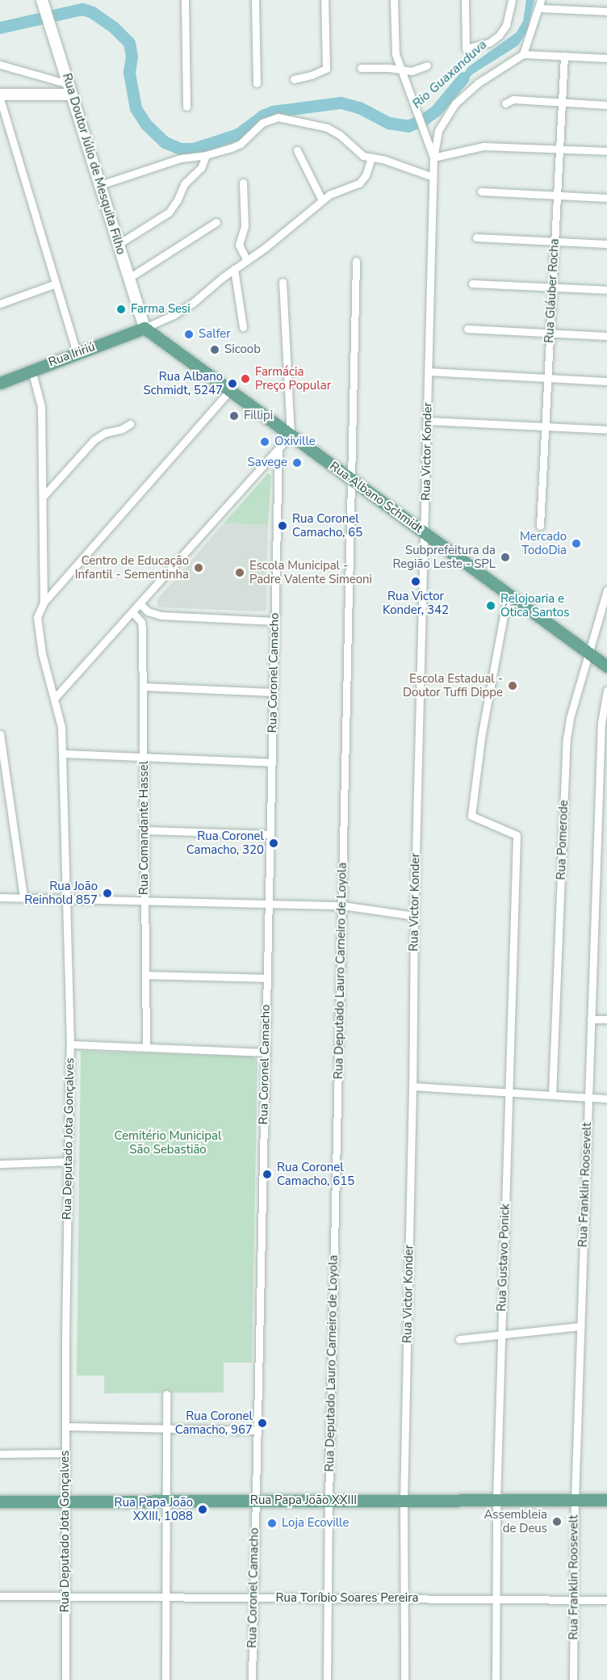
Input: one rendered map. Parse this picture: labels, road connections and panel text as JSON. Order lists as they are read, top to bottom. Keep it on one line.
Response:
{"streets":{"main road":["Rua Doutor Júlio de Mesquita Filho","Rua Iririú","Rua Albano Schmidt","Rua Papa João XXIII"],"street":["Rua Gláuber Rocha","Rua Victor Konder","Rua Coronel Camacho","Rua Comandante Hassel","Rua Pomerode","Rua Deputado Lauro Carneiro de Loyola","Rua Deputado Jota Gonçalves","Rua Franklin Roosevelt","Rua Gustavo Ponick","Rua Toríbio Soares Pereira"]},"crossings":[["Rua Doutor Júlio de Mesquita Filho","Rua Iririú"],["Rua Doutor Júlio de Mesquita Filho","Rua Albano Schmidt"],["Rua Iririú","Rua Albano Schmidt"],["Rua Victor Konder","Rua Albano Schmidt"],["Rua Victor Konder","Rua Papa João XXIII"],["Rua Victor Konder","Rua Toríbio Soares Pereira"],["Rua Albano Schmidt","Rua Pomerode"],["Rua Albano Schmidt","Rua Deputado Lauro Carneiro de Loyola"],["Rua Albano Schmidt","Rua Gustavo Ponick"],["Rua Coronel Camacho","Rua Papa João XXIII"],["Rua Coronel Camacho","Rua Toríbio Soares Pereira"],["Rua Deputado Lauro Carneiro de Loyola","Rua Papa João XXIII"],["Rua Deputado Lauro Carneiro de Loyola","Rua Toríbio Soares Pereira"],["Rua Deputado Jota Gonçalves","Rua Papa João XXIII"],["Rua Deputado Jota Gonçalves","Rua Toríbio Soares Pereira"],["Rua Franklin Roosevelt","Rua Papa João XXIII"],["Rua Franklin Roosevelt","Rua Toríbio Soares Pereira"],["Rua Gustavo Ponick","Rua Papa João XXIII"],["Rua Gustavo Ponick","Rua Toríbio Soares Pereira"]],"water":["Rio Guaxanduva"],"parks":["Cemitério Municipal São Sebastião"],"places":["Farma Sesi","Salfer","Sicoob","Farmácia Preço Popular","Rua Albano Schmidt, 5247","Fillipi","Oxiville","Savege","Rua Coronel Camacho, 65","Mercado TodoDia","Subprefeitura da Região Leste - SPL","Centro de Educação Infantil - Sementinha","Escola Municipal - Padre Valente Simeoni","Rua Victor Konder, 342","Relojoaria e Ótica Santos","Escola Estadual - Doutor Tuffi Dippe","Rua Coronel Camacho, 320","Rua João Reinhold 857","Rua Coronel Camacho, 615","Rua Coronel Camacho, 967","Rua Papa João XXIII, 1088","Assembleia de Deus","Loja Ecoville"]}
